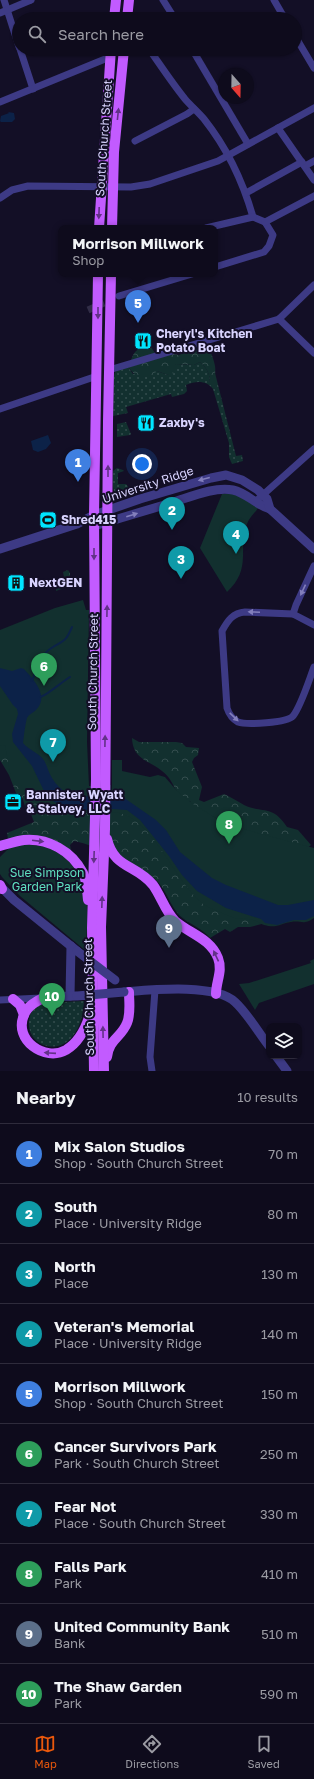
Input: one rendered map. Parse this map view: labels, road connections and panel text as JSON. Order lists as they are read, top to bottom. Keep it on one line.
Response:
{"streets":{"main road":["South Church Street"],"street":["University Ridge"]},"crossings":[["South Church Street","University Ridge"]],"parks":["Sue Simpson Garden Park"],"places":{"restaurant":["Cheryl's Kitchen Potato Boat","Zaxby's"],"sports":["Shred415"],"building":["NextGEN"],"office":["Bannister, Wyatt & Stalvey, LLC"]},"north":"bottom","page":{"search":"Search here","popup":["Morrison Millwork","Shop"],"pins":["5","1","2","4","3","6","7","8","9","10"],"heading":["Nearby","10 results"],"list":[{"mark":"1","name":"Mix Salon Studios","note":"Shop · South Church Street","value":"70 m"},{"mark":"2","name":"South","note":"Place · University Ridge","value":"80 m"},{"mark":"3","name":"North","note":"Place","value":"130 m"},{"mark":"4","name":"Veteran's Memorial","note":"Place · University Ridge","value":"140 m"},{"mark":"5","name":"Morrison Millwork","note":"Shop · South Church Street","value":"150 m"},{"mark":"6","name":"Cancer Survivors Park","note":"Park · South Church Street","value":"250 m"},{"mark":"7","name":"Fear Not","note":"Place · South Church Street","value":"330 m"},{"mark":"8","name":"Falls Park","note":"Park","value":"410 m"},{"mark":"9","name":"United Community Bank","note":"Bank","value":"510 m"},{"mark":"10","name":"The Shaw Garden","note":"Park","value":"590 m"}],"nav":["Map","Directions","Saved"]}}
